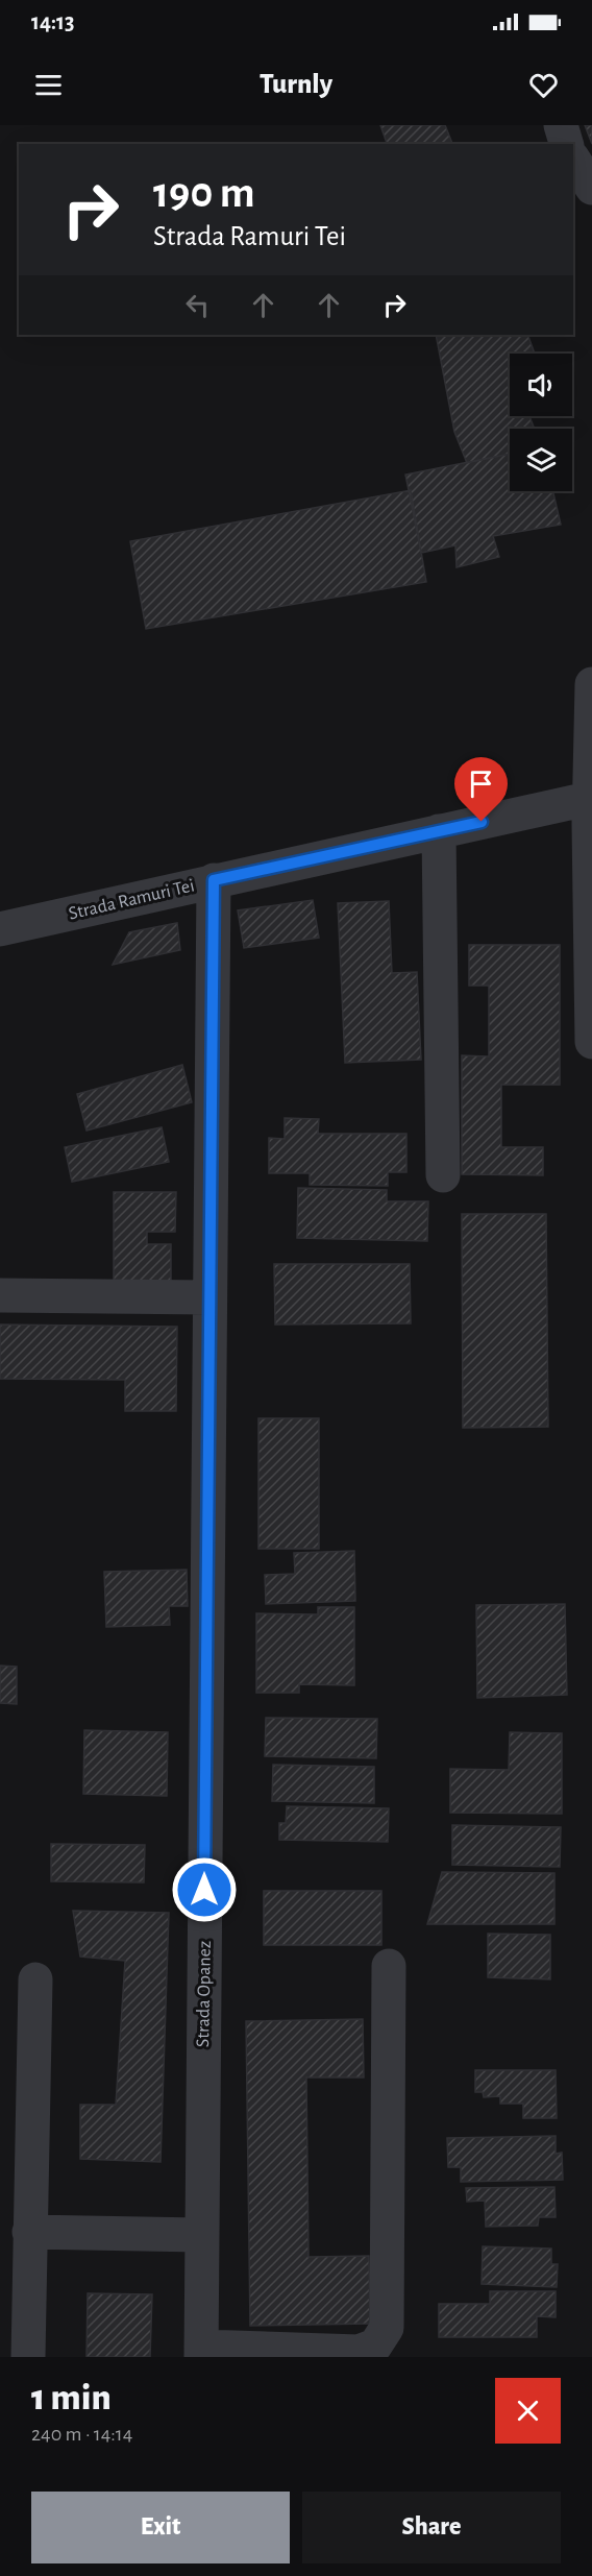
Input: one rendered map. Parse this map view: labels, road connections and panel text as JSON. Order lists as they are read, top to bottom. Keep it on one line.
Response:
{"streets":{"street":["Strada Ramuri Tei","Strada Opanez"]},"crossings":[["Strada Ramuri Tei","Strada Opanez"]],"page":{"status":"14:13","header":"Turnly","turn":["190 m","Strada Ramuri Tei"],"heading":["1 min","240 m · 14:14"],"buttons":["Exit","Share"]}}
